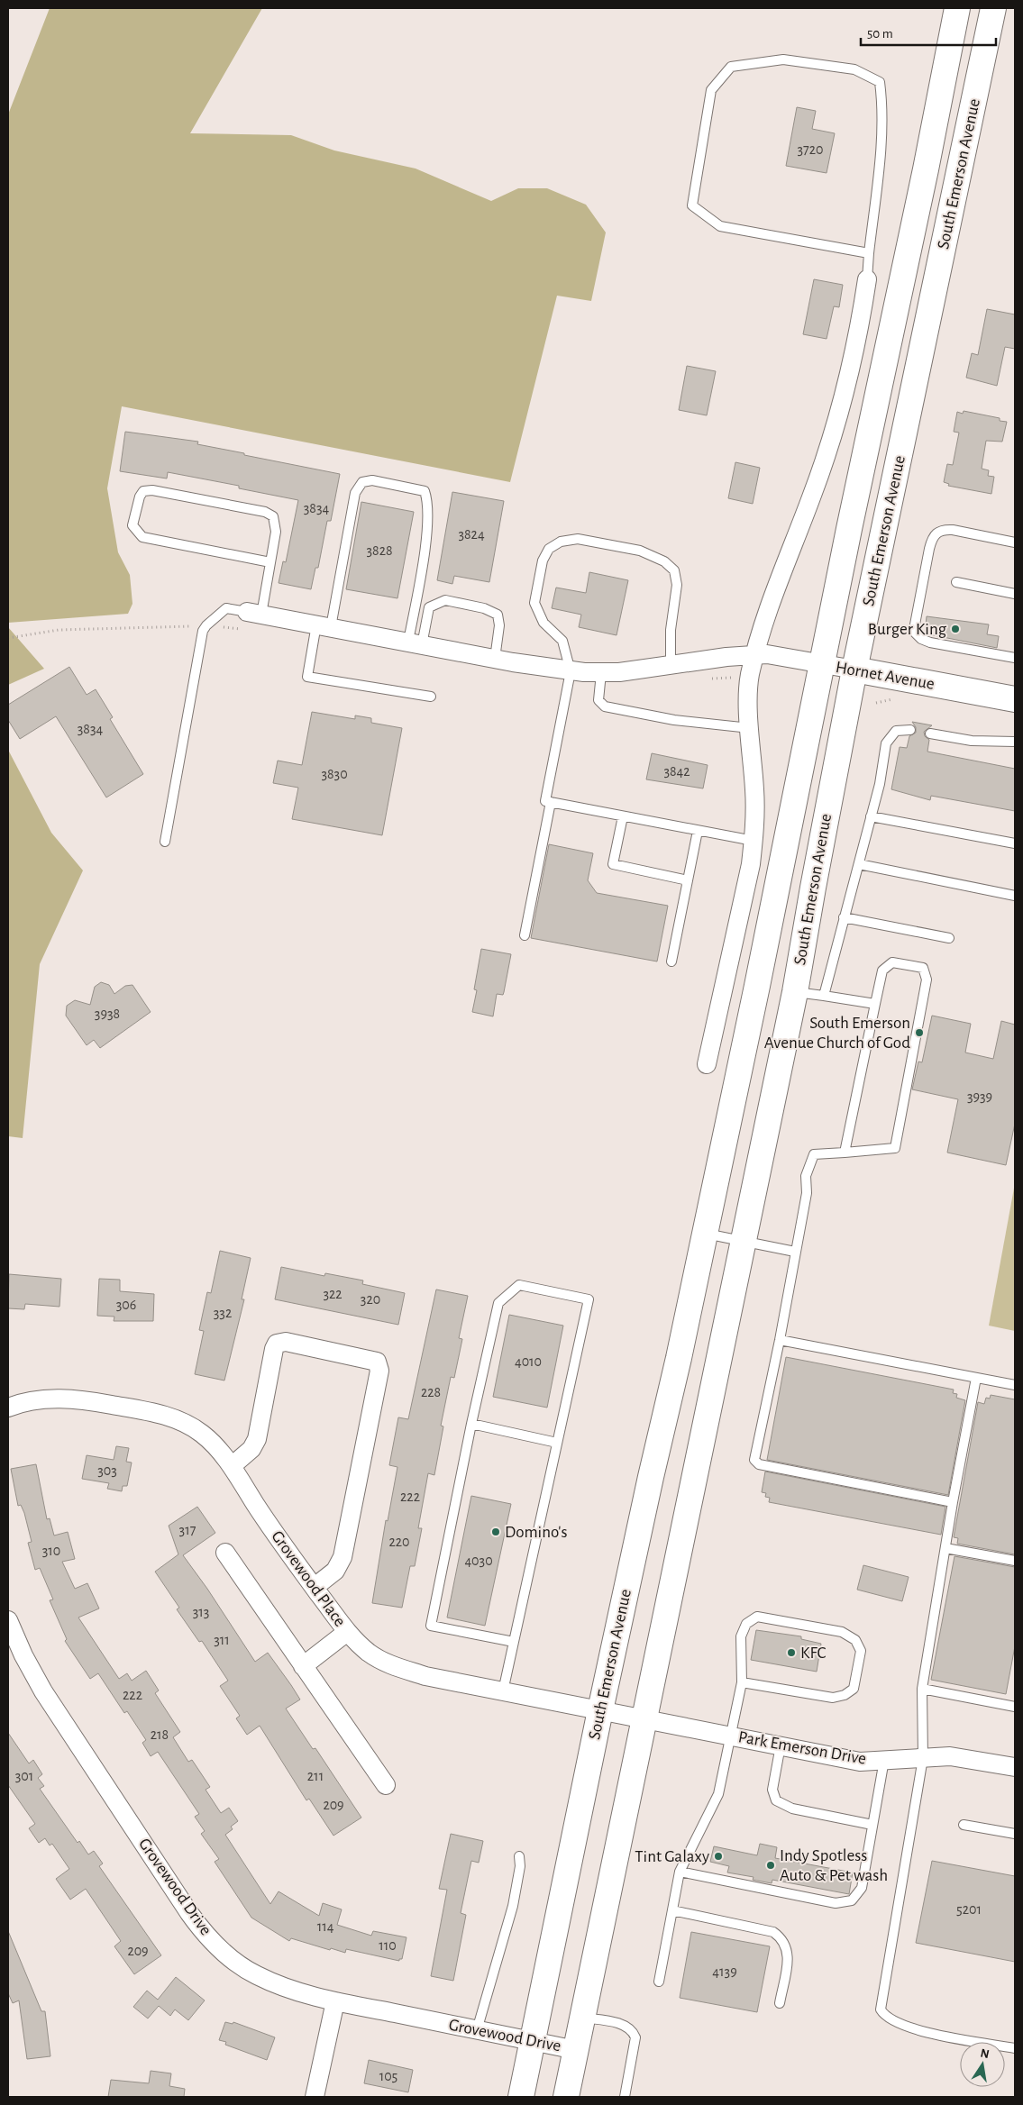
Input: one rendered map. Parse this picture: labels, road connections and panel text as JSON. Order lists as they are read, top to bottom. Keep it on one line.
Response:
{"streets":{"main road":["South Emerson Avenue","Hornet Avenue"],"street":["Grovewood Place","Park Emerson Drive","Grovewood Drive"]},"crossings":[["South Emerson Avenue","Hornet Avenue"],["South Emerson Avenue","Grovewood Place"],["South Emerson Avenue","Park Emerson Drive"],["South Emerson Avenue","Grovewood Drive"],["Grovewood Place","Park Emerson Drive"]],"places":["Burger King","South Emerson Avenue Church of God","Domino's","KFC","Tint Galaxy","Indy Spotless Auto & Pet wash"],"house_numbers":["3720","3834","3824","3828","3834","3842","3830","3938","3939","322","320","306","332","4010","228","303","222","317","220","310","4030","313","311","222","218","301","211","209","5201","114","110","209","4139","105"],"scale_bar":"50 m","north":"top"}
